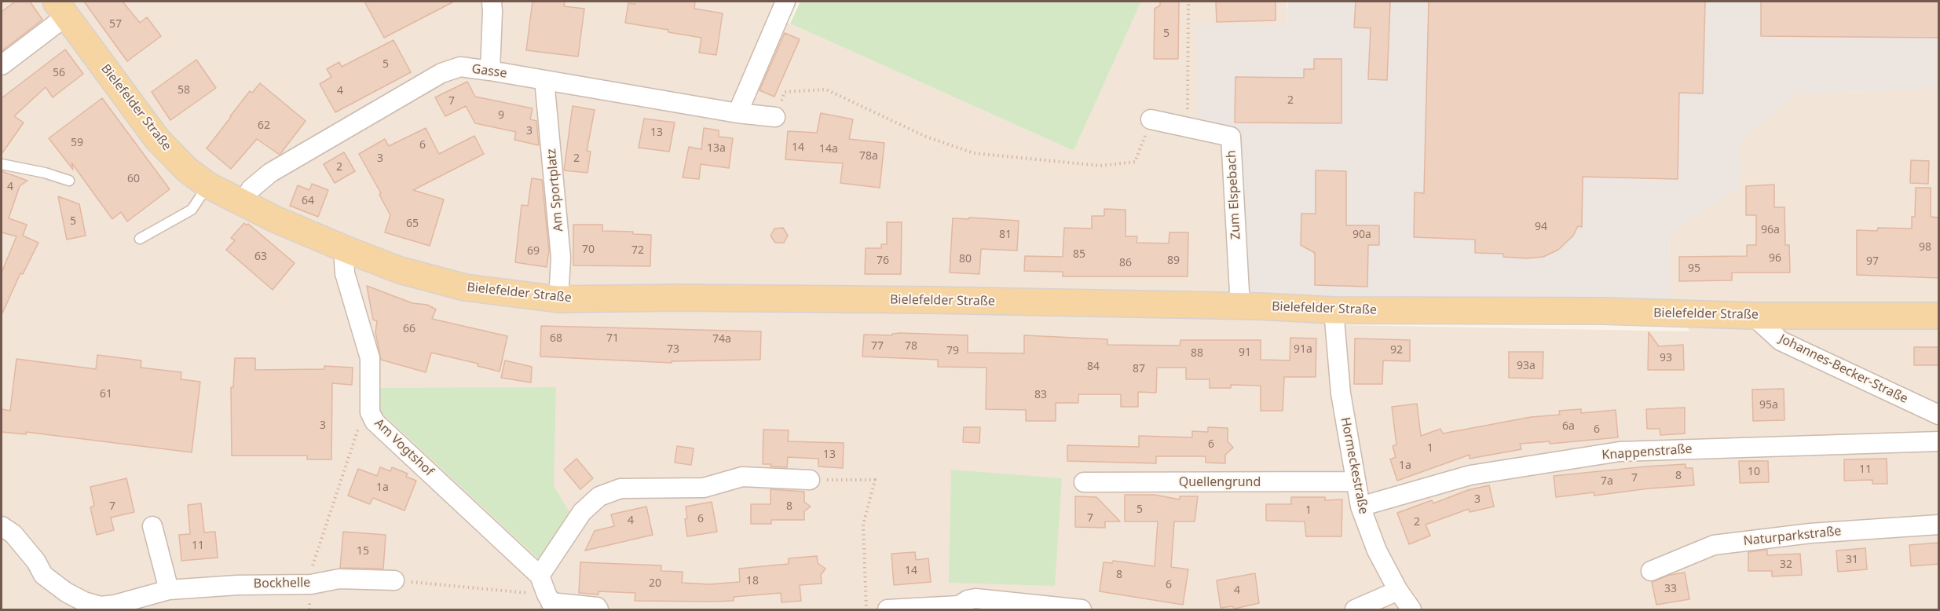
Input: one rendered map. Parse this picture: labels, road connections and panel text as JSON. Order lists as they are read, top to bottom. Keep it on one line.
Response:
{"streets":{"main road":["Bielefelder Straße"],"street":["Gasse","Am Sportplatz","Zum Elspebach","Johannes-Becker-Straße","Am Vogtshof","Knappenstraße","Hormeckestraße","Quellengrund","Naturparkstraße","Bockhelle"]},"crossings":[["Gasse","Bielefelder Straße"],["Gasse","Am Sportplatz"],["Bielefelder Straße","Am Sportplatz"],["Bielefelder Straße","Zum Elspebach"],["Bielefelder Straße","Johannes-Becker-Straße"],["Bielefelder Straße","Am Vogtshof"],["Bielefelder Straße","Hormeckestraße"],["Knappenstraße","Hormeckestraße"],["Hormeckestraße","Quellengrund"]],"house_numbers":["57","5","5","56","58","4","2","7","9","62","3","13","59","6","14","13a","14a","78a","3","2","2","60","4","64","5","65","94","96a","81","90a","98","70","72","69","85","63","96","80","76","89","97","86","95","66","68","71","74a","77","78","73","91a","92","79","91","88","93","93a","84","87","61","83","95a","3","6a","6","6","1","13","1a","11","10","8","7","7a","1a","3","7","8","5","1","7","6","4","2","11","15","31","32","14","8","18","20","6","33","4"]}
